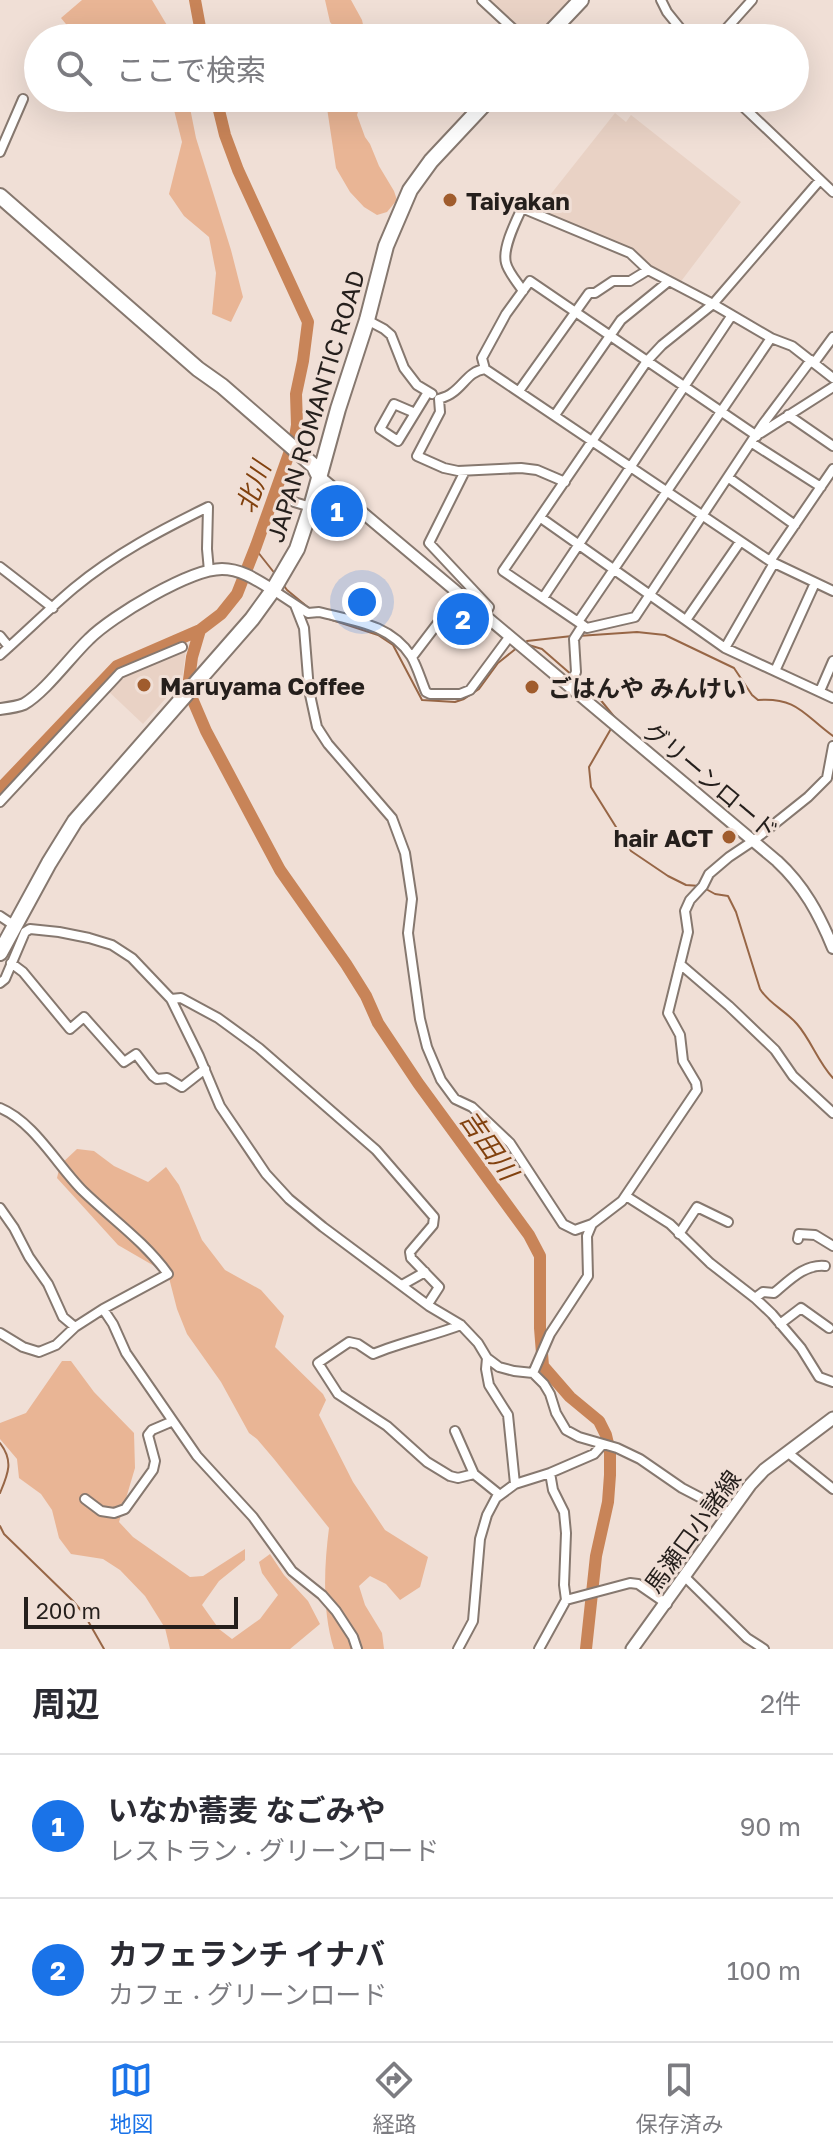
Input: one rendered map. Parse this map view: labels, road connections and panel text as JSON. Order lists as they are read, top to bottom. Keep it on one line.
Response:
{"streets":{"highway":["JAPAN ROMANTIC ROAD"],"main road":["馬瀬口小諸線"],"street":["グリーンロード"]},"crossings":[["JAPAN ROMANTIC ROAD","グリーンロード"]],"water":["北川","吉田川"],"places":["Taiyakan","Maruyama Coffee","ごはんや みんけい","hair ACT"],"scale_bar":"200 m","page":{"search":"ここで検索","pins":["1","2"],"scale":"200 m","heading":["周辺","2件"],"list":[{"mark":"1","name":"いなか蕎麦 なごみや","note":"レストラン · グリーンロード","value":"90 m"},{"mark":"2","name":"カフェランチ イナバ","note":"カフェ · グリーンロード","value":"100 m"}],"nav":["地図","経路","保存済み"]}}
